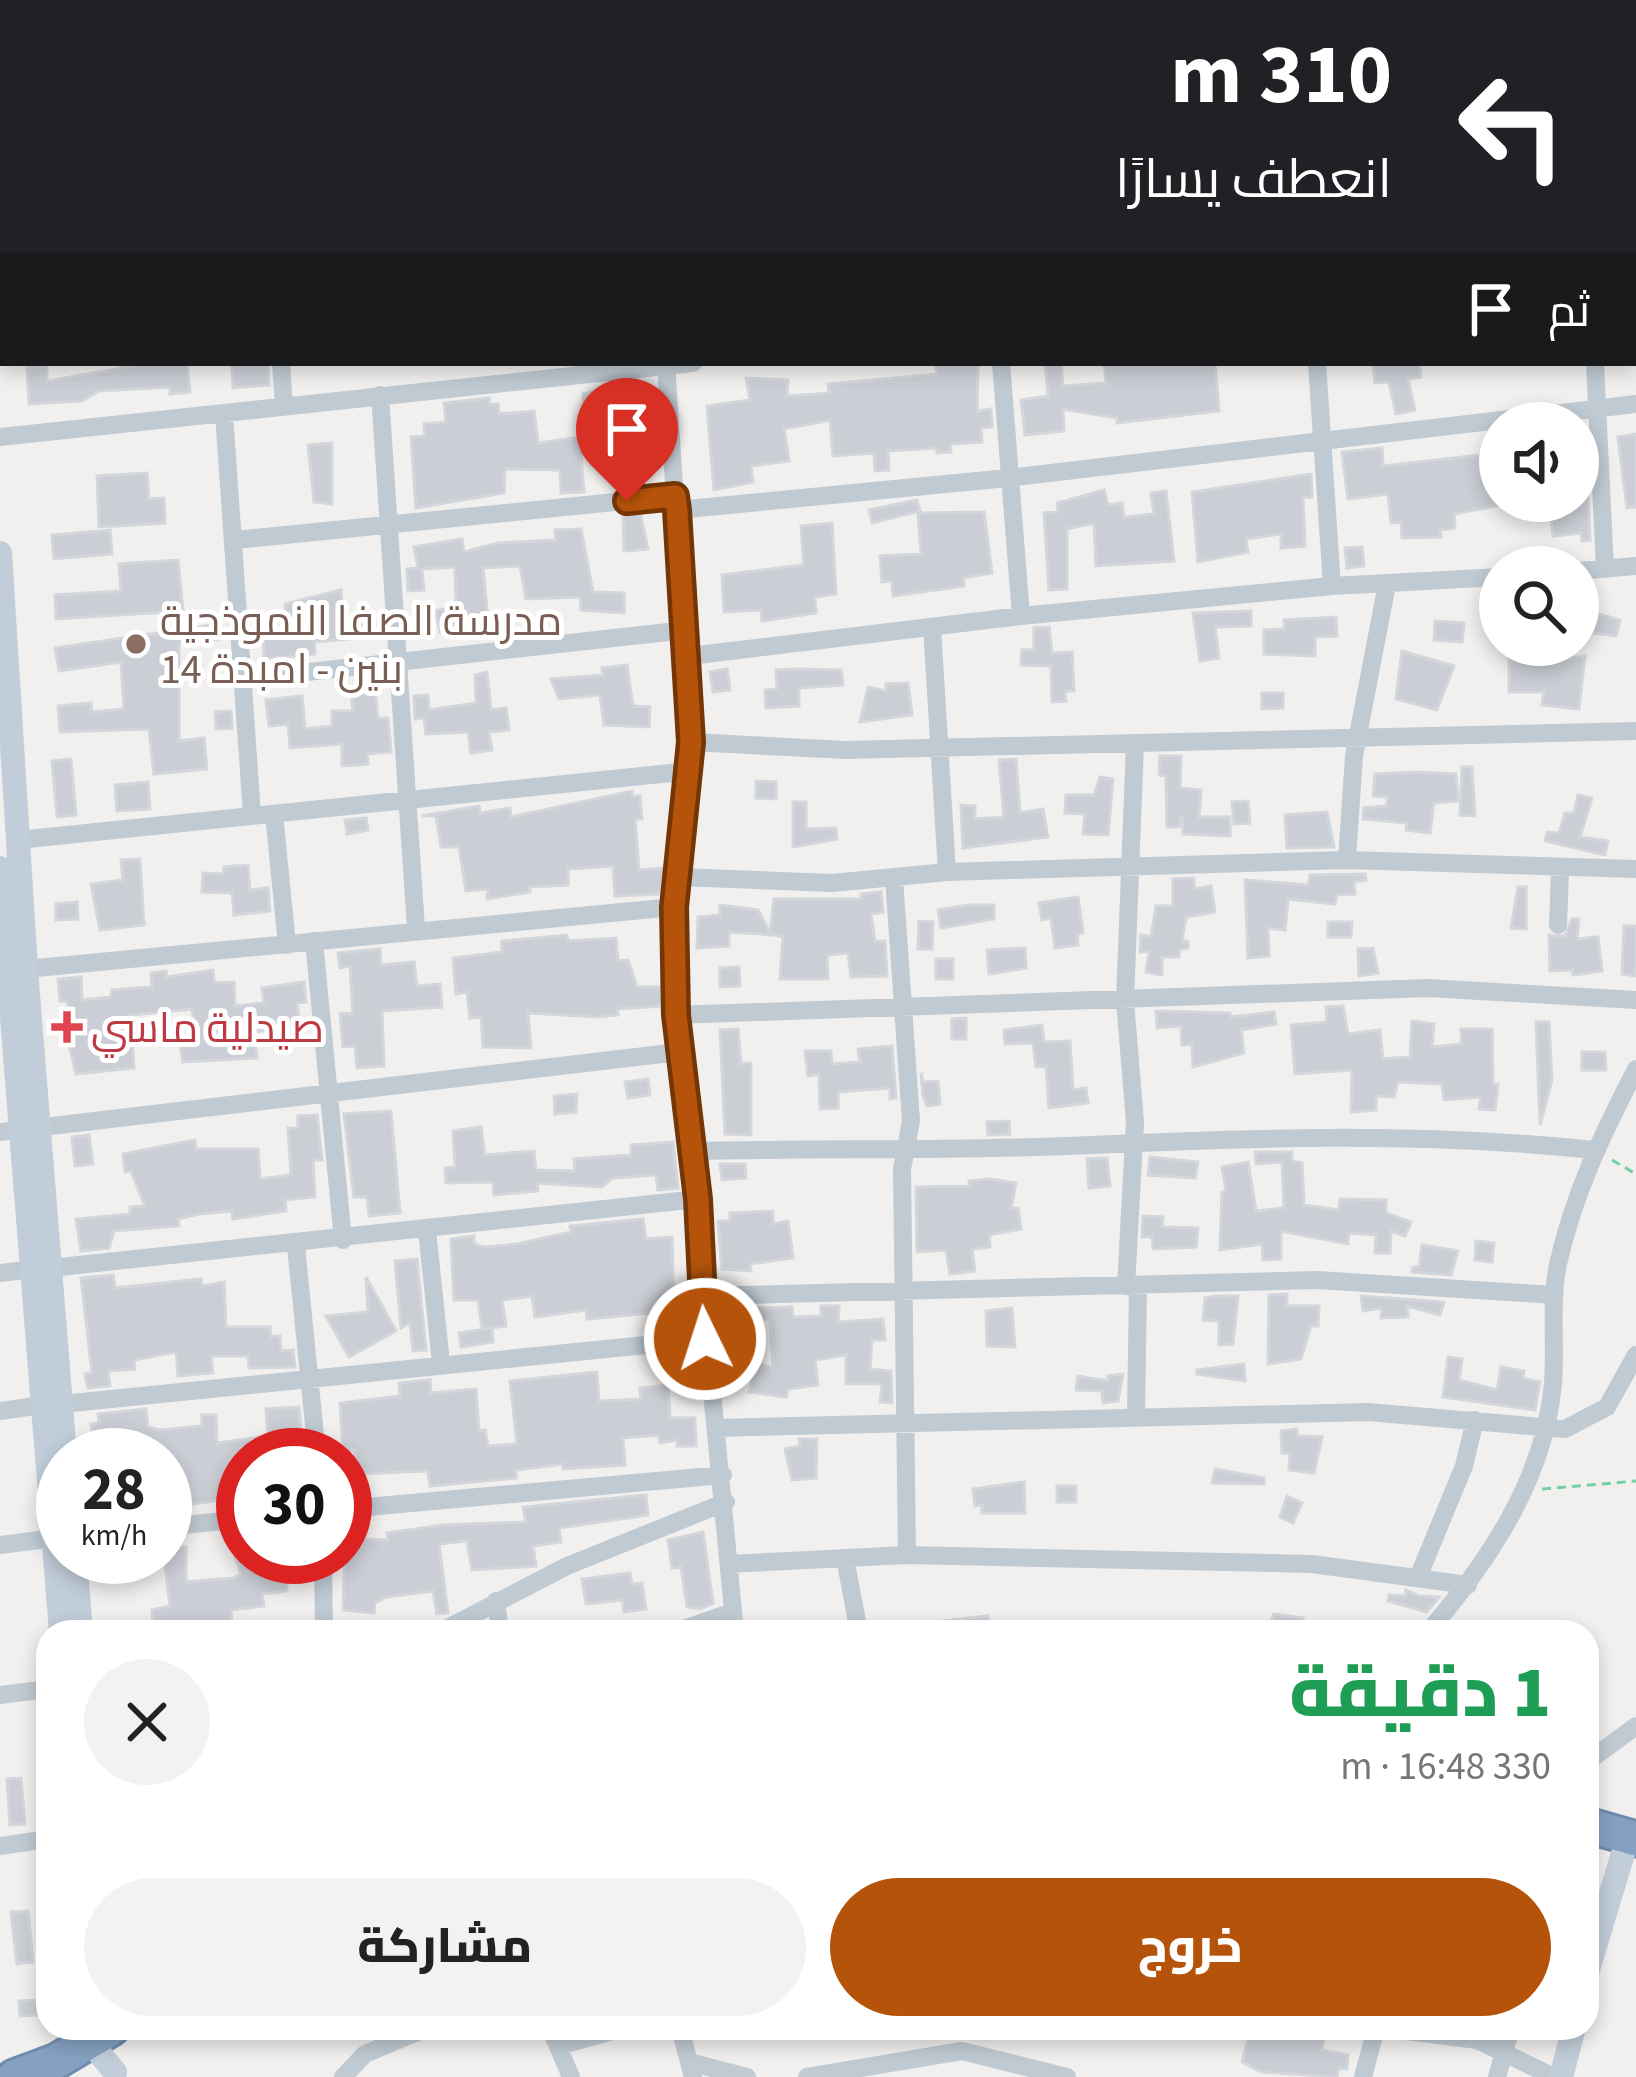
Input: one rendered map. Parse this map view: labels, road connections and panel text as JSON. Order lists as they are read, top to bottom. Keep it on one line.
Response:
{"places":{"other":["مدرسة الصفا النموذجية بنين - امبدة 14"],"health":["صيدلية ماسي"]},"page":{"turn":["310 m","انعطف يسارًا"],"then":"ثم","speed":"28 km/h","limit":"30","heading":["1 دقيقة","330 m · 16:48"],"buttons":["خروج","مشاركة"]}}
